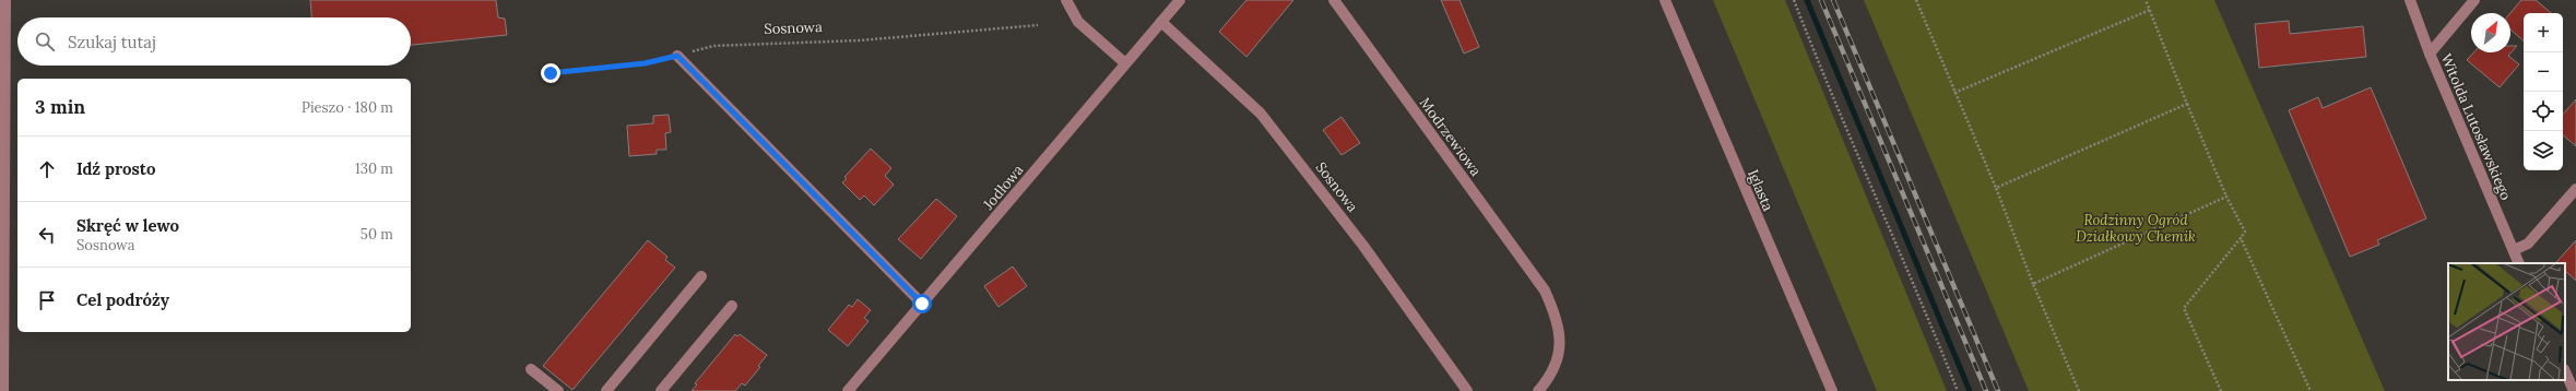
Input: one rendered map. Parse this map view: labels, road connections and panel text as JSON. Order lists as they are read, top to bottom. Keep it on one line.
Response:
{"streets":{"street":["Sosnowa","Witolda Lutosławskiego","Modrzewiowa","Jodłowa","Iglasta"]},"crossings":[["Sosnowa","Jodłowa"]],"parks":["Rodzinny Ogród Działkowy Chemik"],"north":"top right","page":{"map_buttons":["+","−"],"search":"Szukaj tutaj","heading":["3 min","Pieszo · 180 m"],"list":[["Idź prosto","130 m"],["Skręć w lewo","Sosnowa","50 m"],"Cel podróży"]}}
